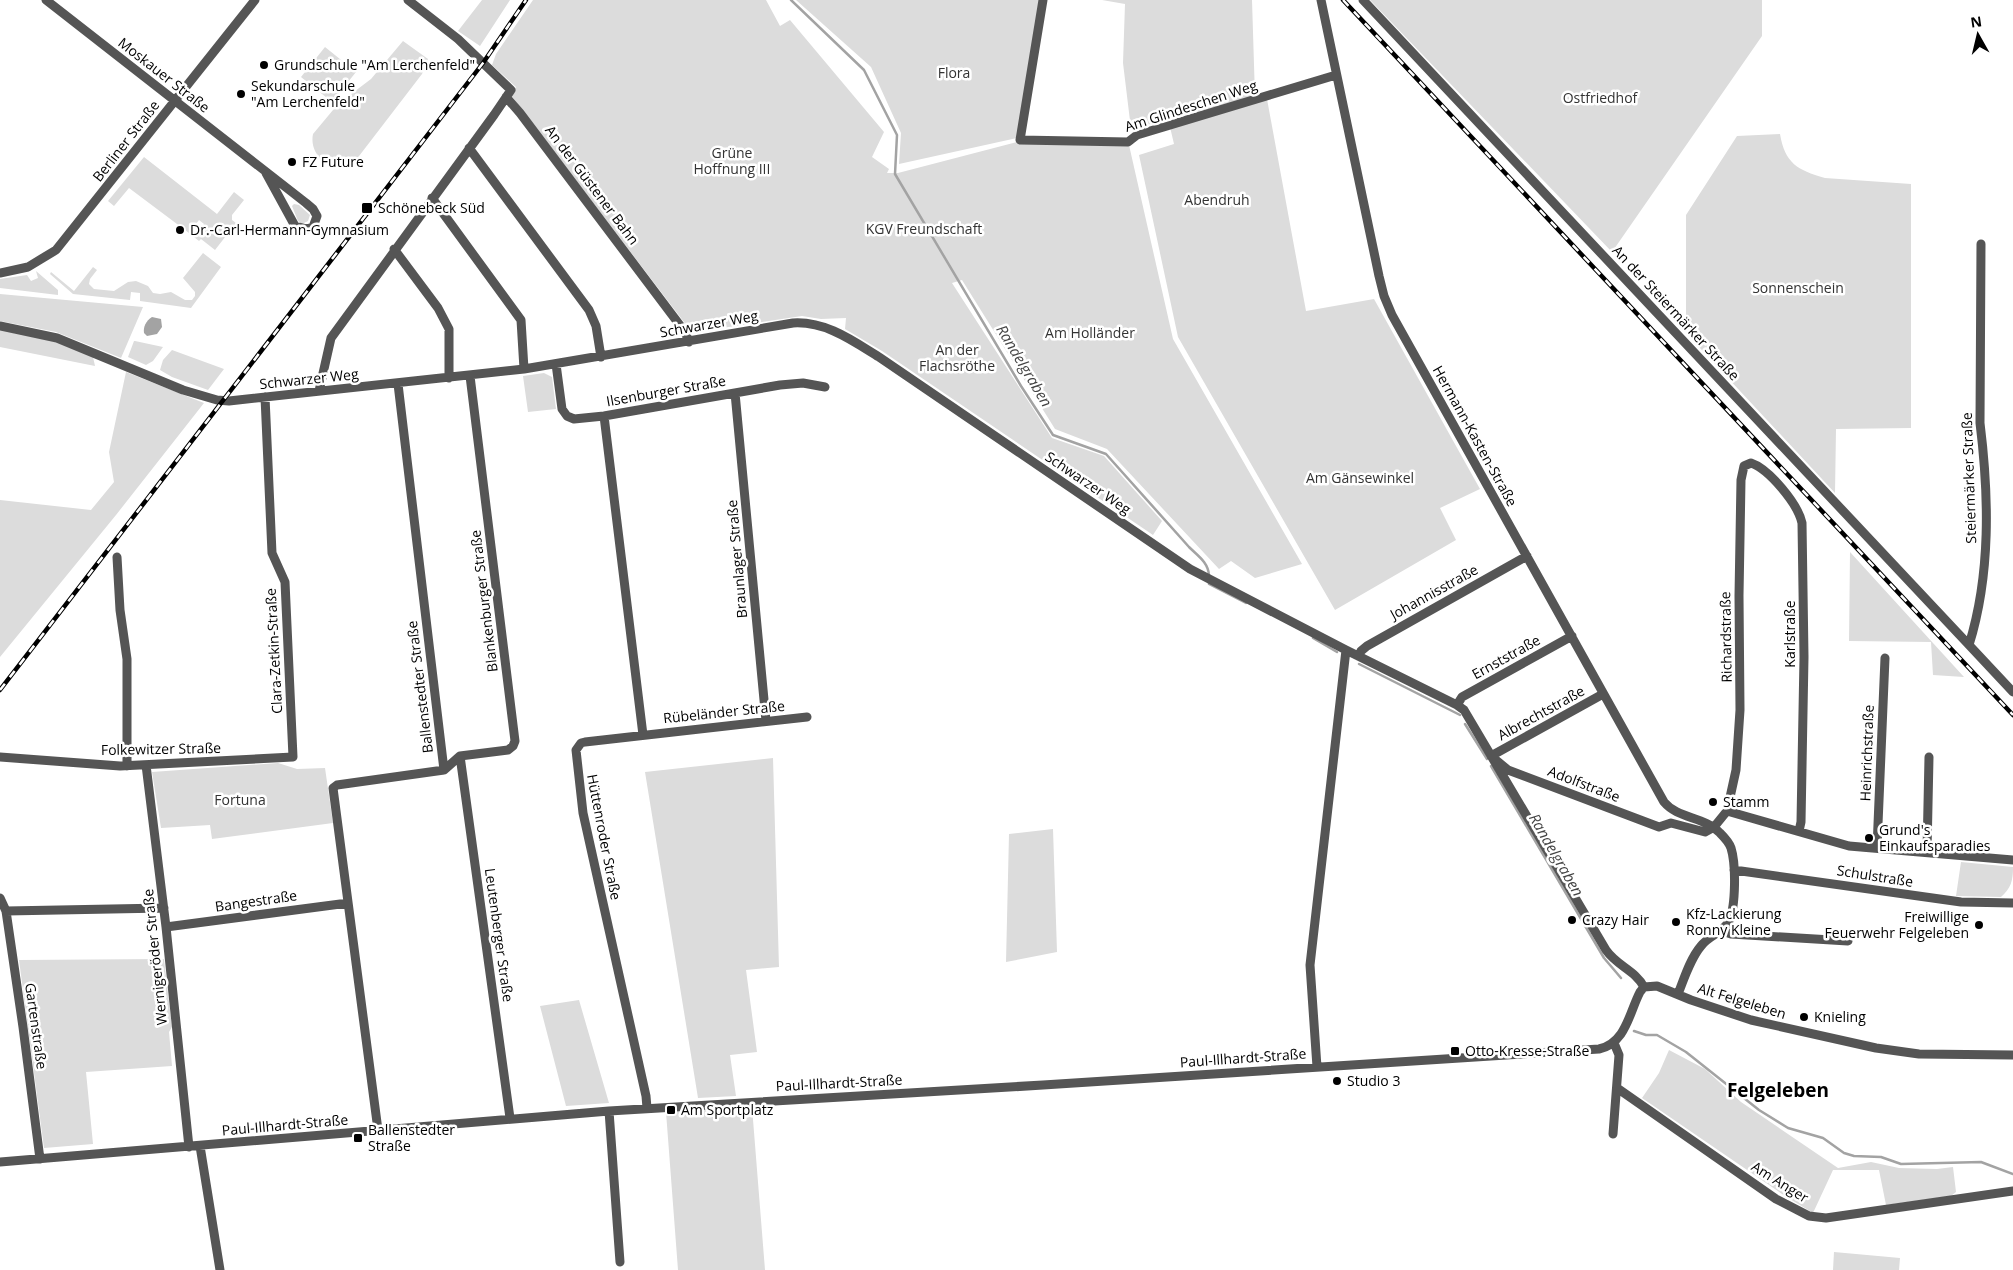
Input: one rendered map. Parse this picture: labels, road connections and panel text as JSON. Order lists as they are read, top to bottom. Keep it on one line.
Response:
{"streets":{"street":["Moskauer Straße","Am Glindeschen Weg","Berliner Straße","An der Güstener Bahn","An der Steiermärker Straße","Schwarzer Weg","Ilsenburger Straße","Hermann-Kasten-Straße","Steiermärker Straße","Braunlager Straße","Johannisstraße","Blankenburger Straße","Karlstraße","Richardstraße","Clara-Zetkin-Straße","Ernststraße","Ballenstedter Straße","Rübeländer Straße","Albrechtstraße","Folkewitzer Straße","Heinrichstraße","Adolfstraße","Hüttenroder Straße","Schulstraße","Bangestraße","Leutenberger Straße","Wernigeröder Straße","Alt Felgeleben","Gartenstraße","Paul-Illhardt-Straße","Am Anger"]},"crossings":[["Moskauer Straße","Berliner Straße"],["Am Glindeschen Weg","Hermann-Kasten-Straße"],["An der Güstener Bahn","Schwarzer Weg"],["An der Steiermärker Straße","Steiermärker Straße"],["Schwarzer Weg","Ilsenburger Straße"],["Schwarzer Weg","Blankenburger Straße"],["Schwarzer Weg","Clara-Zetkin-Straße"],["Schwarzer Weg","Ballenstedter Straße"],["Ilsenburger Straße","Braunlager Straße"],["Hermann-Kasten-Straße","Johannisstraße"],["Hermann-Kasten-Straße","Ernststraße"],["Hermann-Kasten-Straße","Albrechtstraße"],["Hermann-Kasten-Straße","Adolfstraße"],["Braunlager Straße","Rübeländer Straße"],["Blankenburger Straße","Leutenberger Straße"],["Karlstraße","Richardstraße"],["Clara-Zetkin-Straße","Folkewitzer Straße"],["Ballenstedter Straße","Bangestraße"],["Ballenstedter Straße","Paul-Illhardt-Straße"],["Rübeländer Straße","Hüttenroder Straße"],["Albrechtstraße","Adolfstraße"],["Folkewitzer Straße","Wernigeröder Straße"],["Hüttenroder Straße","Paul-Illhardt-Straße"],["Bangestraße","Wernigeröder Straße"],["Leutenberger Straße","Paul-Illhardt-Straße"],["Wernigeröder Straße","Paul-Illhardt-Straße"],["Gartenstraße","Paul-Illhardt-Straße"]],"districts":["Felgeleben"],"water":["Randelgraben"],"parks":["Flora","Ostfriedhof","Grüne Hoffnung III","Abendruh","KGV Freundschaft","Sonnenschein","Am Holländer","An der Flachsröthe","Am Gänsewinkel","Fortuna"],"places":{"other":["Grundschule \"Am Lerchenfeld\"","Sekundarschule \"Am Lerchenfeld\"","FZ Future","Dr.-Carl-Hermann-Gymnasium","Stamm","Grund's Einkaufsparadies","Crazy Hair","Kfz-Lackierung Ronny Kleine","Freiwillige Feuerwehr Felgeleben","Knieling","Studio 3"],"transit":["Schönebeck Süd","Otto-Kresse-Straße","Am Sportplatz","Ballenstedter Straße"]},"north":"top"}
